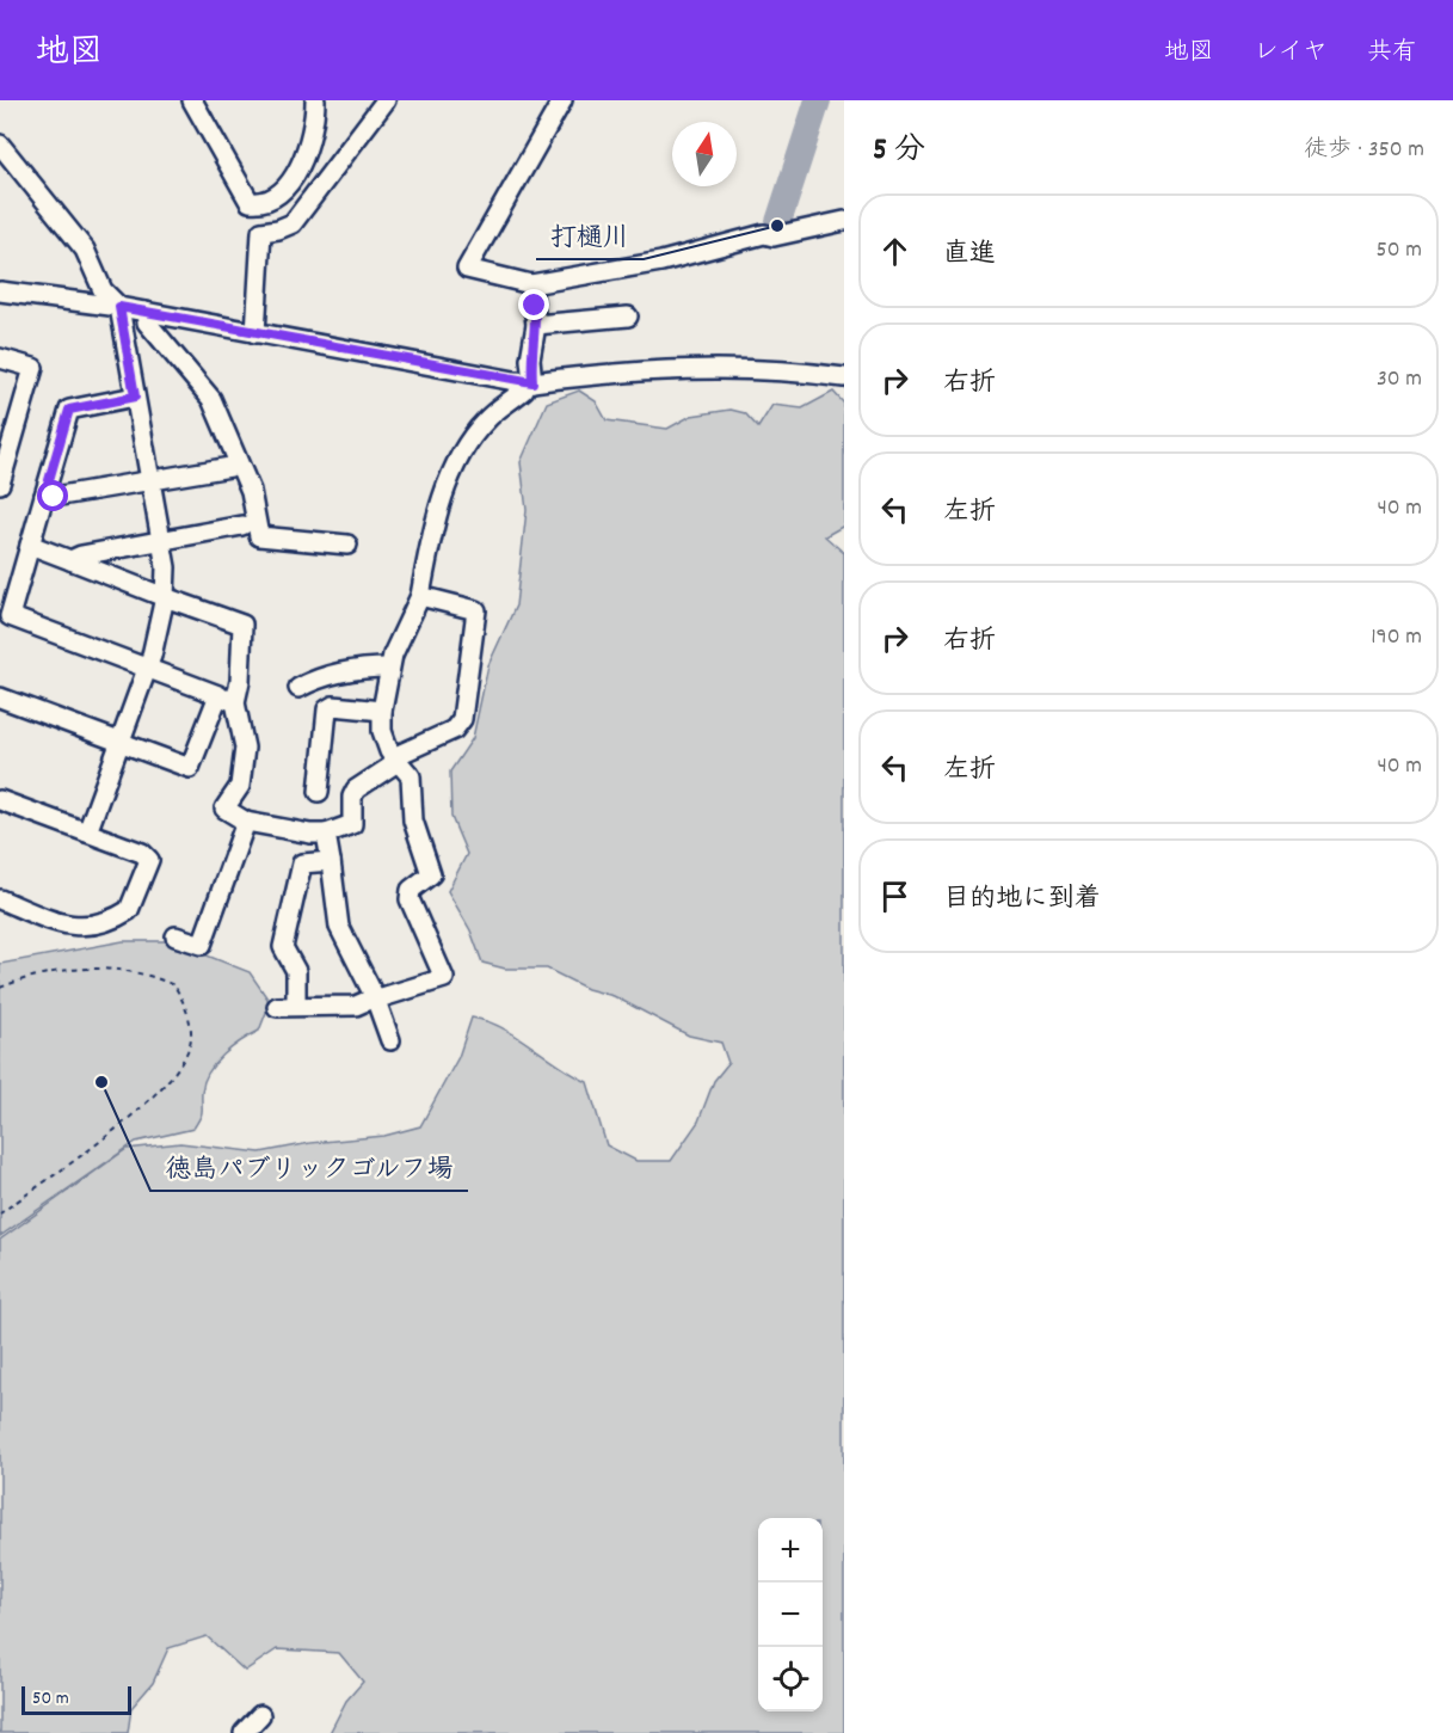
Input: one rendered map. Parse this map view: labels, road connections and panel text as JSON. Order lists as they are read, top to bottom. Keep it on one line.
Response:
{"places":["打樋川","徳島パブリックゴルフ場"],"scale_bar":"50 m","north":"top","page":{"header":"地図","nav":["地図","レイヤ","共有"],"heading":["5 分","徒歩 · 350 m"],"list":[["直進","50 m"],["右折","30 m"],["左折","40 m"],["右折","190 m"],["左折","40 m"],"目的地に到着"],"map_buttons":["+","−"],"scale":"50 m"}}
